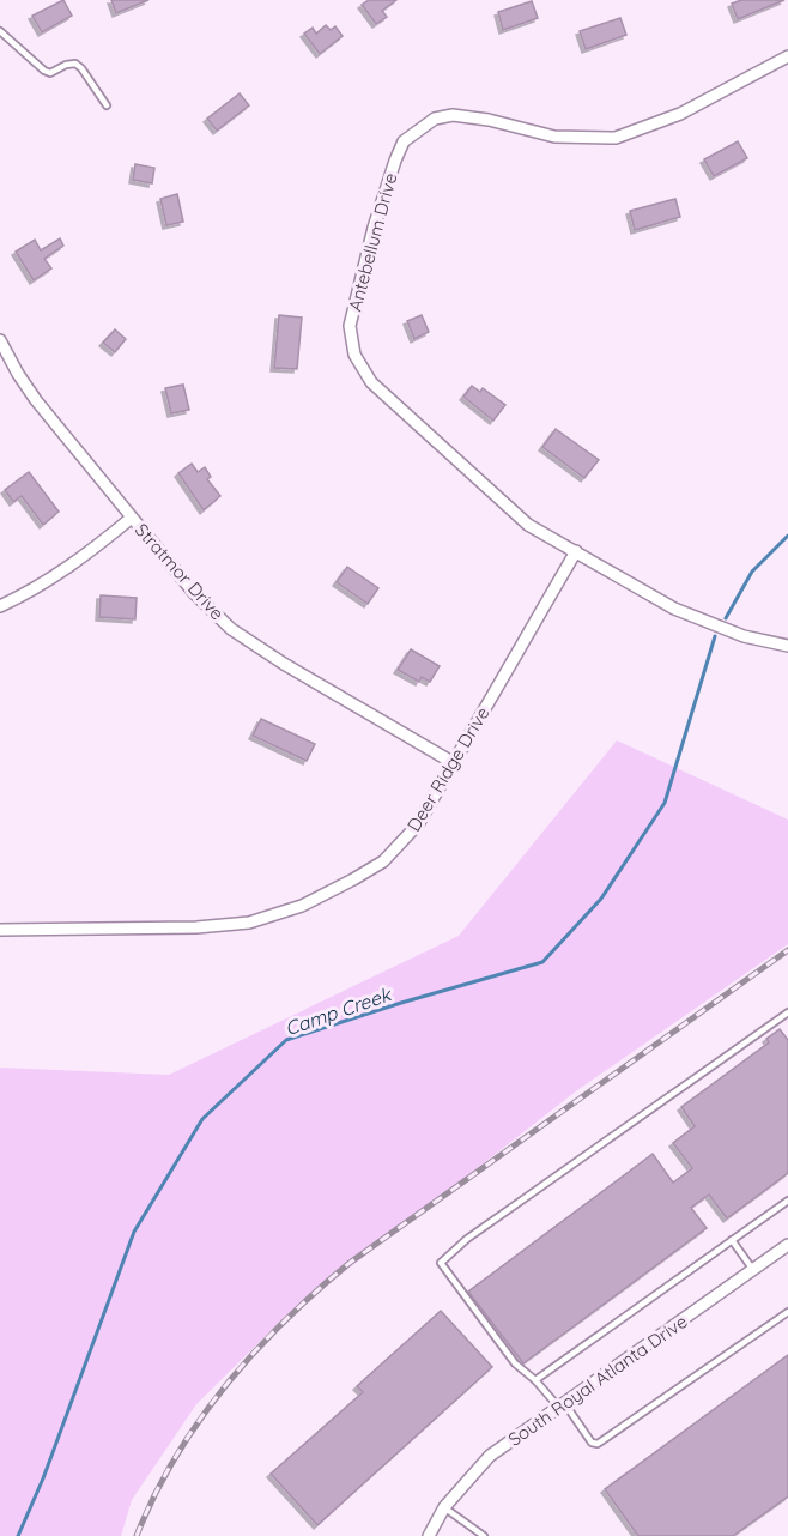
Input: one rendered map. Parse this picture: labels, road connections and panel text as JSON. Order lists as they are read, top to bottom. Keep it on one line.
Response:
{"streets":{"street":["Antebellum Drive","Stratmor Drive","Deer Ridge Drive","South Royal Atlanta Drive"]},"crossings":[["Antebellum Drive","Deer Ridge Drive"],["Stratmor Drive","Deer Ridge Drive"]],"water":["Camp Creek"]}
